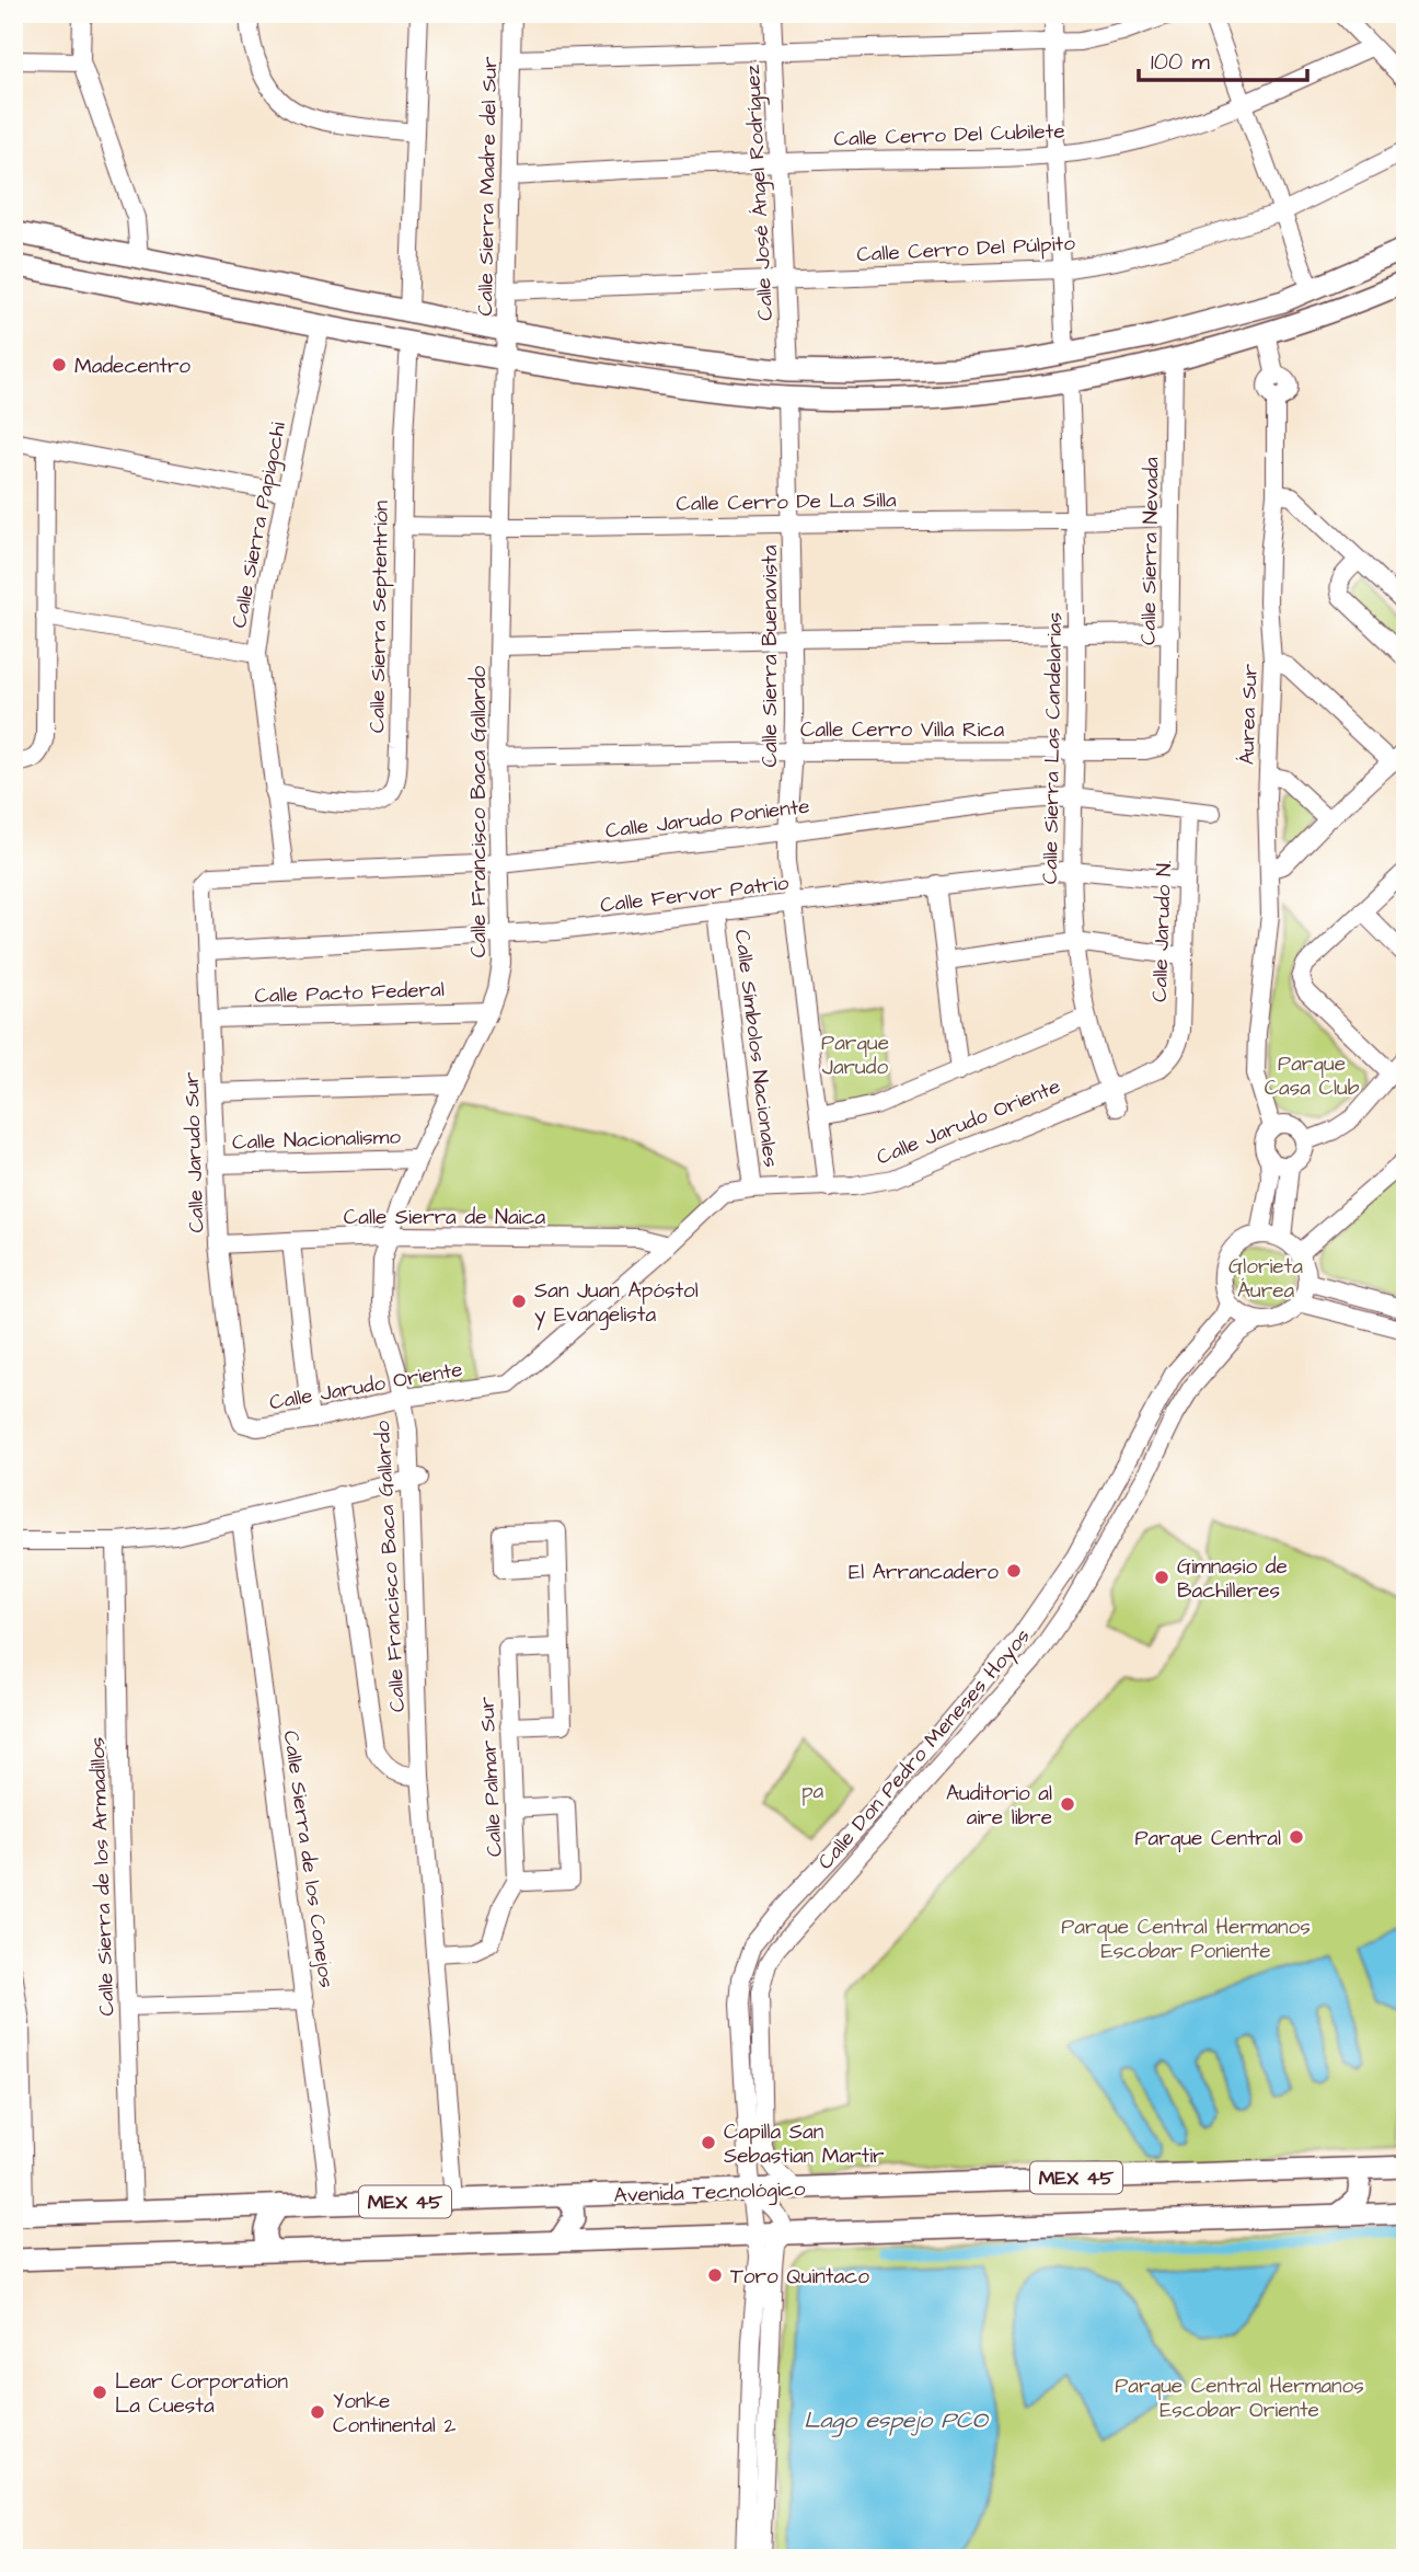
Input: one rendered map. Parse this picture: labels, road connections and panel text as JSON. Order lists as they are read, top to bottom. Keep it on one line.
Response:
{"streets":{"main road":["MEX 45","Avenida Tecnológico"],"street":["Calle Cerro Del Cubilete","Calle Sierra Madre del Sur","Calle José Ángel Rodríguez","Calle Cerro Del Púlpito","Calle Cerro De La Silla","Calle Sierra Papigochi","Calle Sierra Nevada","Calle Sierra Septentrión","Calle Sierra Buenavista","Áurea Sur","Calle Cerro Villa Rica","Calle Sierra Las Candelarias","Calle Francisco Baca Gallardo","Calle Jarudo Poniente","Calle Fervor Patrio","Calle Jarudo N.","Calle Pacto Federal","Calle Símbolos Nacionales","Calle Jarudo Oriente","Calle Nacionalismo","Calle Jarudo Sur","Calle Sierra de Naica","Calle Don Pedro Meneses Hoyos","Calle Palmar Sur","Calle Sierra de los Conejos","Calle Sierra de los Armadillos"]},"crossings":[["Calle Cerro Del Cubilete","Calle Sierra Madre del Sur"],["Calle Cerro Del Cubilete","Calle José Ángel Rodríguez"],["Calle Sierra Madre del Sur","Calle Cerro Del Púlpito"],["Calle Sierra Madre del Sur","Calle Francisco Baca Gallardo"],["Calle José Ángel Rodríguez","Calle Cerro Del Púlpito"],["Calle Cerro De La Silla","Calle Sierra Nevada"],["Calle Cerro De La Silla","Calle Sierra Septentrión"],["Calle Cerro De La Silla","Calle Sierra Buenavista"],["Calle Cerro De La Silla","Calle Sierra Las Candelarias"],["Calle Cerro De La Silla","Calle Francisco Baca Gallardo"],["Calle Sierra Papigochi","Calle Sierra Septentrión"],["Calle Sierra Papigochi","Calle Jarudo Poniente"],["Calle Sierra Nevada","Calle Cerro Villa Rica"],["Calle Sierra Buenavista","Calle Cerro Villa Rica"],["Calle Sierra Buenavista","Calle Jarudo Poniente"],["Calle Sierra Buenavista","Calle Fervor Patrio"],["Calle Sierra Buenavista","Calle Jarudo Oriente"],["Calle Cerro Villa Rica","Calle Sierra Las Candelarias"],["Calle Cerro Villa Rica","Calle Francisco Baca Gallardo"],["Calle Sierra Las Candelarias","Calle Jarudo Poniente"],["Calle Sierra Las Candelarias","Calle Fervor Patrio"],["Calle Sierra Las Candelarias","Calle Jarudo Oriente"],["Calle Francisco Baca Gallardo","Calle Jarudo Poniente"],["Calle Francisco Baca Gallardo","Calle Fervor Patrio"],["Calle Francisco Baca Gallardo","Calle Pacto Federal"],["Calle Francisco Baca Gallardo","Calle Jarudo Oriente"],["Calle Francisco Baca Gallardo","Calle Nacionalismo"],["Calle Francisco Baca Gallardo","Calle Sierra de Naica"],["Calle Francisco Baca Gallardo","Calle Palmar Sur"],["Calle Francisco Baca Gallardo","Avenida Tecnológico"],["Calle Jarudo Poniente","Calle Jarudo N."],["Calle Jarudo Poniente","Calle Jarudo Sur"],["Calle Fervor Patrio","Calle Jarudo N."],["Calle Fervor Patrio","Calle Símbolos Nacionales"],["Calle Fervor Patrio","Calle Jarudo Sur"],["Calle Jarudo N.","Calle Jarudo Oriente"],["Calle Pacto Federal","Calle Jarudo Sur"],["Calle Símbolos Nacionales","Calle Jarudo Oriente"],["Calle Jarudo Oriente","Calle Jarudo Sur"],["Calle Jarudo Oriente","Calle Sierra de Naica"],["Calle Nacionalismo","Calle Jarudo Sur"],["Calle Jarudo Sur","Calle Sierra de Naica"],["Calle Don Pedro Meneses Hoyos","Avenida Tecnológico"],["Calle Sierra de los Conejos","Avenida Tecnológico"],["Calle Sierra de los Armadillos","Avenida Tecnológico"]],"water":["Lago espejo PCO"],"parks":["Parque Jarudo","Parque Casa Club","Glorieta Áurea","pa","Parque Central Hermanos Escobar Poniente","Parque Central Hermanos Escobar Oriente"],"places":["Madecentro","San Juan Apóstol y Evangelista","El Arrancadero","Gimnasio de Bachilleres","Auditorio al aire libre","Parque Central","Capilla San Sebastian Martir","Toro Quintaco","Lear Corporation La Cuesta","Yonke Continental 2"],"scale_bar":"100 m"}
